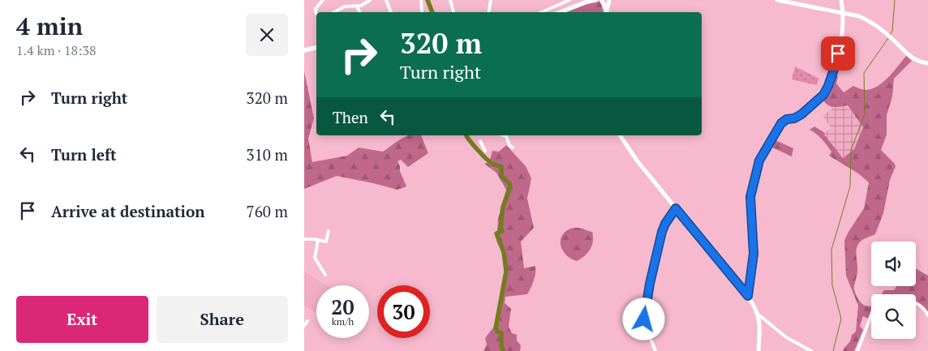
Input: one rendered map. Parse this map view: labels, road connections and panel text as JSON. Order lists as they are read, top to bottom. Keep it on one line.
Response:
{"page":{"heading":["4 min","1.4 km · 18:38"],"turn":["320 m","Turn right"],"list":[{"name":"Turn right","value":"320 m"},{"name":"Turn left","value":"310 m"},{"name":"Arrive at destination","value":"760 m"}],"then":"Then","speed":"20 km/h","limit":"30","buttons":["Exit","Share"]}}
